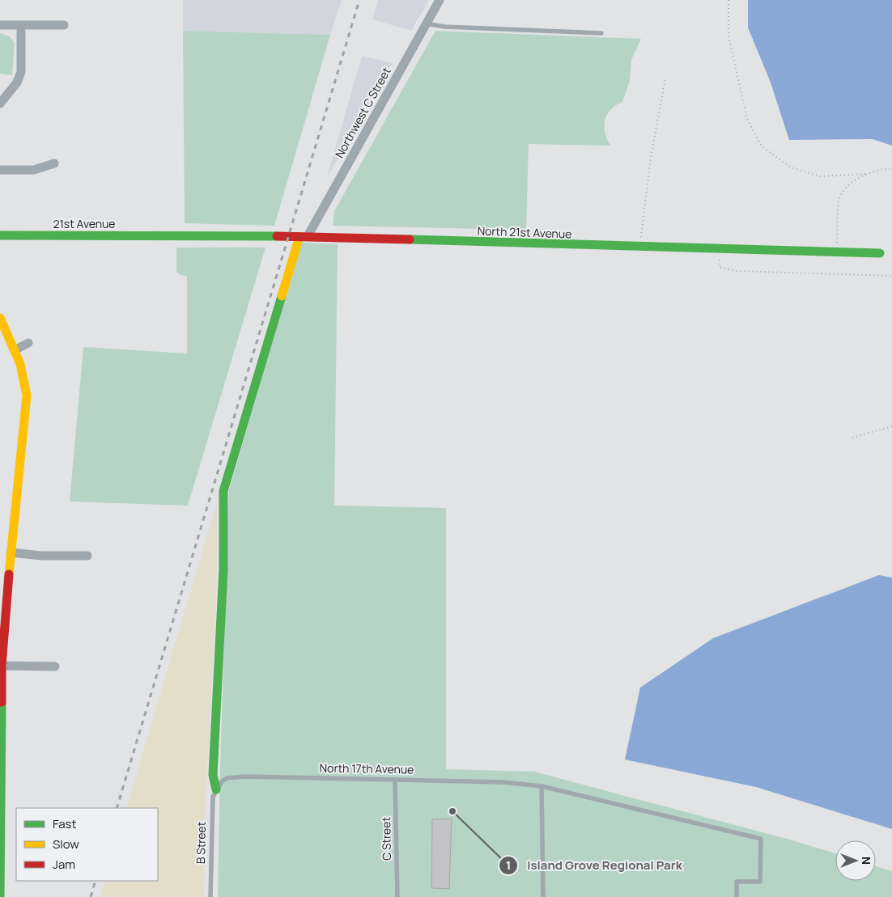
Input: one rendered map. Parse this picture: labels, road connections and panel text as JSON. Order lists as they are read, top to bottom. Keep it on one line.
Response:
{"streets":{"street":["Northwest C Street","21st Avenue","North 21st Avenue"],"lane":["North 17th Avenue","C Street","B Street"]},"crossings":[["Northwest C Street","North 21st Avenue"],["21st Avenue","North 21st Avenue"],["North 17th Avenue","C Street"],["North 17th Avenue","B Street"]],"places":["Island Grove Regional Park"],"legend":["Fast","Slow","Jam"],"north":"right"}
